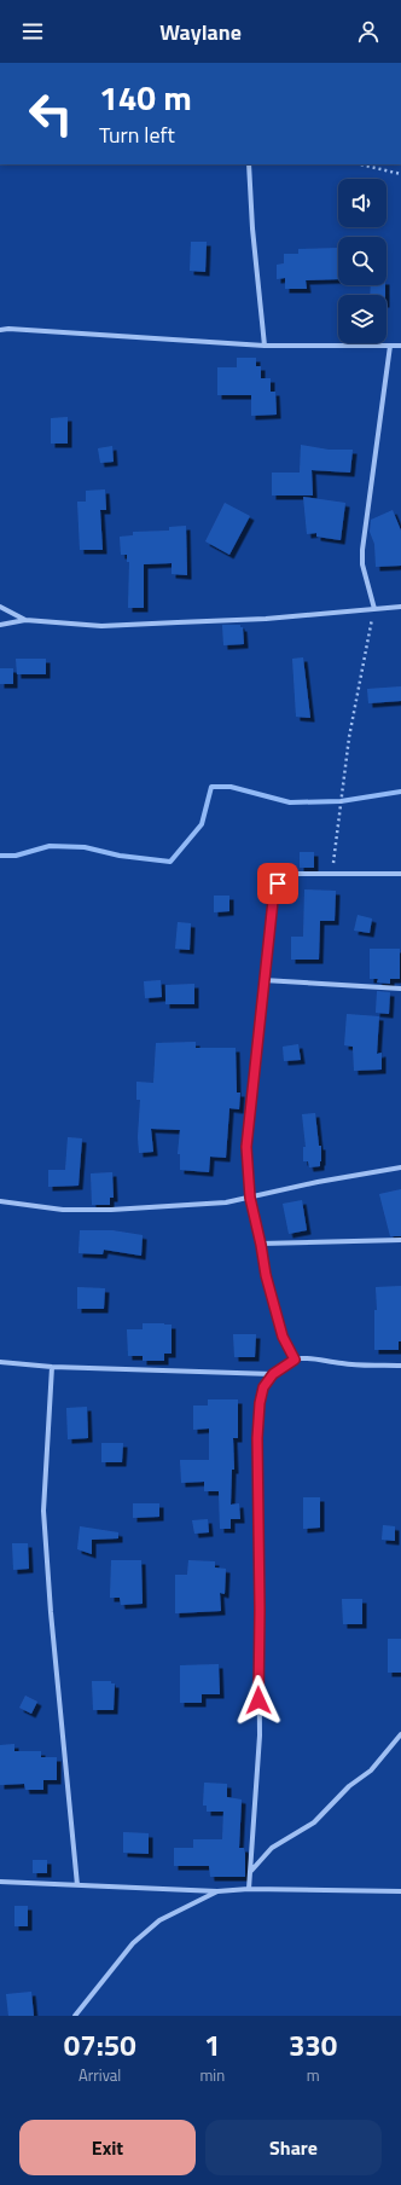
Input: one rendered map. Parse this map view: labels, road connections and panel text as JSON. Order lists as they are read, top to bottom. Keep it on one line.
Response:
{"page":{"header":"Waylane","turn":["140 m","Turn left"],"eta":["07:50","Arrival","1","min","330","m"],"buttons":["Exit","Share"]}}
